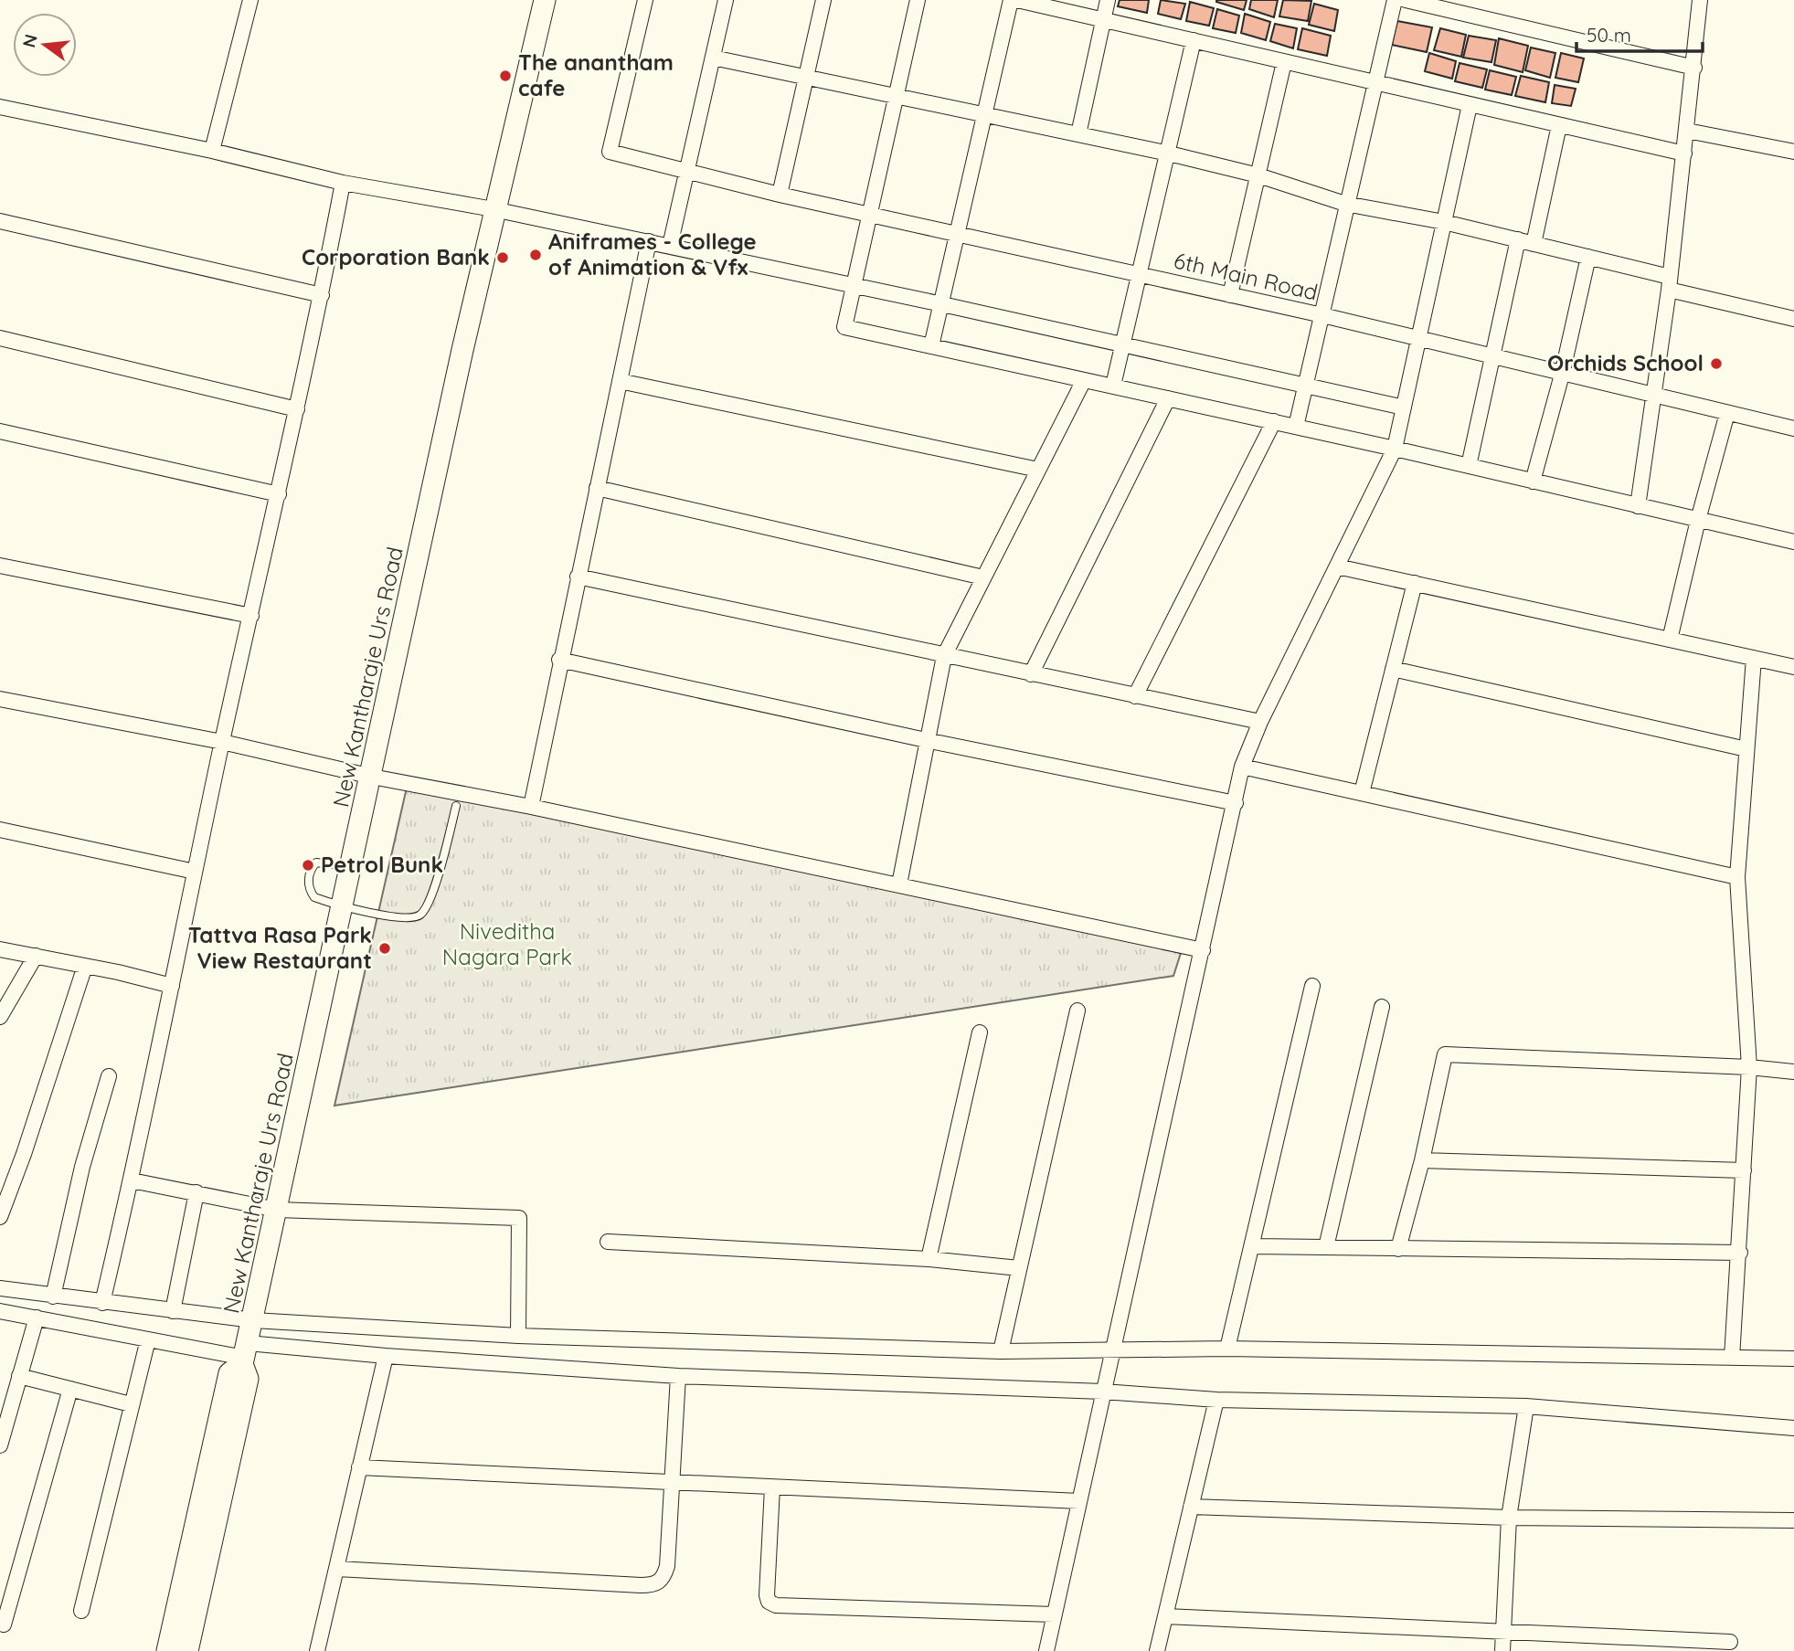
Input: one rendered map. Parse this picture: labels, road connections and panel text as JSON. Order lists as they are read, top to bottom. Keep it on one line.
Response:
{"streets":{"main road":["New Kantharaje Urs Road"],"street":["6th Main Road"]},"parks":["Niveditha Nagara Park"],"places":["The anantham cafe","Aniframes - College of Animation & Vfx","Corporation Bank","Orchids School","Petrol Bunk","Tattva Rasa Park View Restaurant"],"scale_bar":"50 m","north":"left"}
